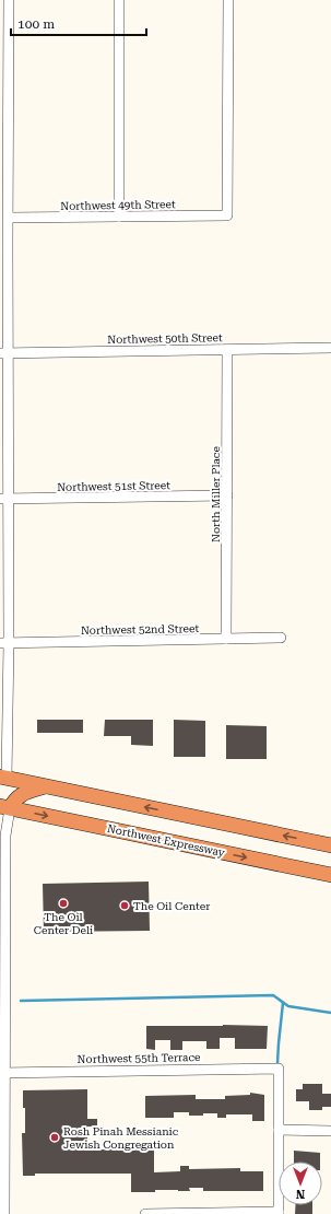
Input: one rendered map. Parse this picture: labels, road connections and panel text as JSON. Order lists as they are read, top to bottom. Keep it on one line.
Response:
{"streets":{"highway":["Northwest Expressway"],"street":["Northwest 49th Street","Northwest 50th Street","Northwest 51st Street","North Miller Place","Northwest 52nd Street","Northwest 55th Terrace"]},"crossings":[["Northwest 50th Street","North Miller Place"],["Northwest 51st Street","North Miller Place"],["North Miller Place","Northwest 52nd Street"]],"places":["The Oil Center Deli","The Oil Center","Rosh Pinah Messianic Jewish Congregation"],"scale_bar":"100 m","north":"bottom"}
